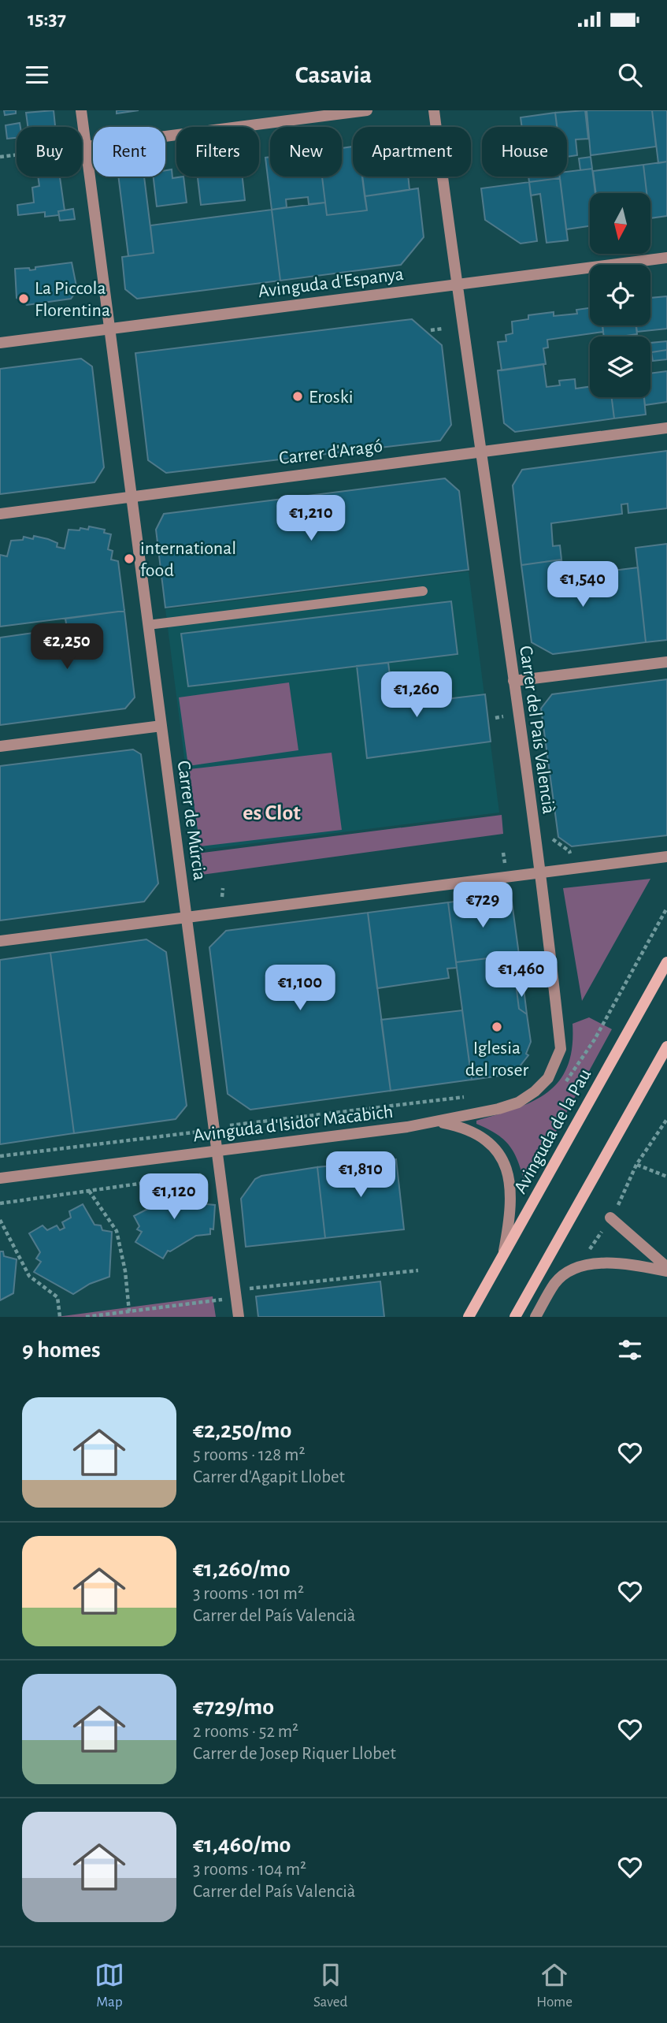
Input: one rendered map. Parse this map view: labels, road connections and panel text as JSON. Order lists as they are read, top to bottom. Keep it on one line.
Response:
{"streets":{"main road":["Avinguda de la Pau"],"street":["Avinguda d'Espanya","Carrer d'Aragó","Carrer del País Valencià","Carrer de Múrcia","Avinguda d'Isidor Macabich"]},"crossings":[["Avinguda d'Espanya","Carrer del País Valencià"],["Avinguda d'Espanya","Carrer de Múrcia"],["Carrer d'Aragó","Carrer del País Valencià"],["Carrer d'Aragó","Carrer de Múrcia"],["Carrer del País Valencià","Avinguda d'Isidor Macabich"],["Carrer de Múrcia","Avinguda d'Isidor Macabich"]],"districts":["es Clot"],"places":["La Piccola Florentina","Eroski","international food","Iglesia del roser"],"north":"bottom","page":{"status":"15:37","header":"Casavia","chip":["Buy","Rent","Filters","New","Apartment","House"],"price":["€1,210","€1,540","€2,250","€1,260","€729","€1,460","€1,100","€1,810","€1,120"],"heading":"9 homes","list":[{"name":"€2,250/mo","note":"5 rooms · 128 m² · Carrer d'Agapit Llobet"},{"name":"€1,260/mo","note":"3 rooms · 101 m² · Carrer del País Valencià"},{"name":"€729/mo","note":"2 rooms · 52 m² · Carrer de Josep Riquer Llobet"},{"name":"€1,460/mo","note":"3 rooms · 104 m² · Carrer del País Valencià"}],"tabs":["Map","Saved","Home"]}}
